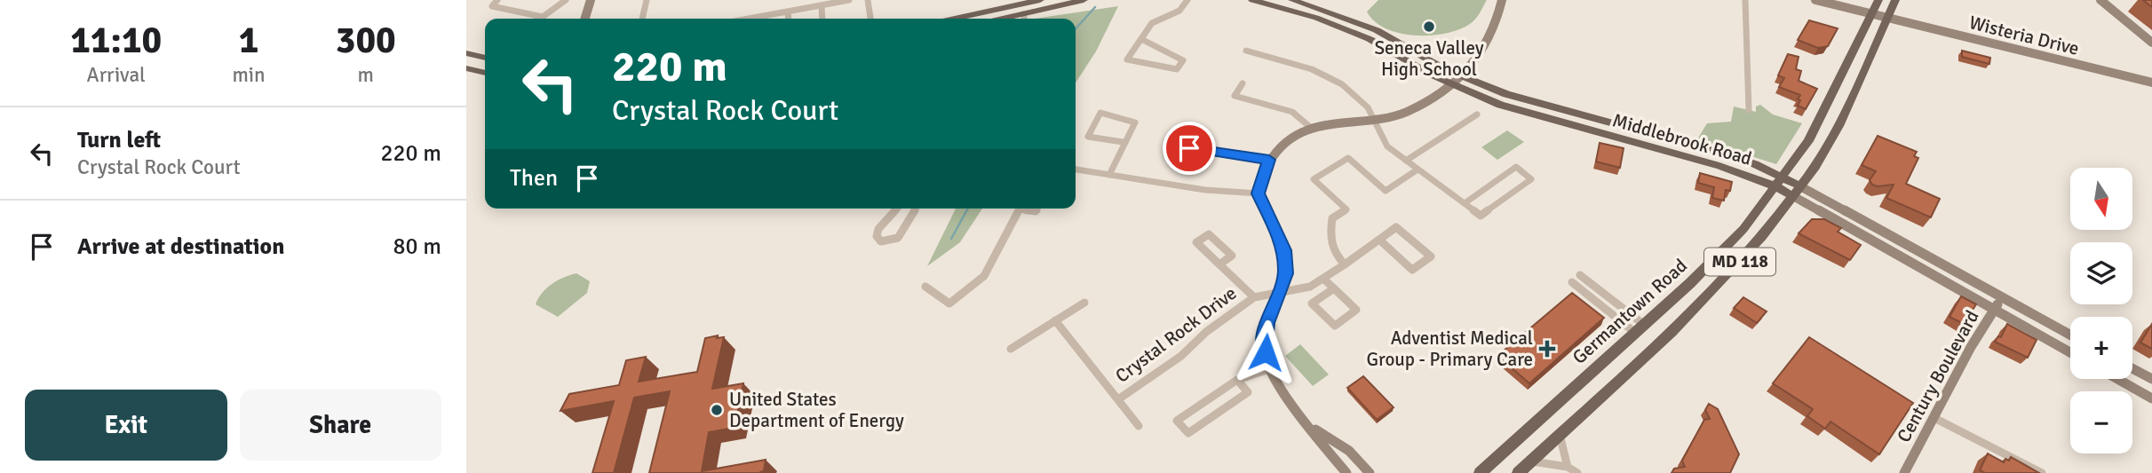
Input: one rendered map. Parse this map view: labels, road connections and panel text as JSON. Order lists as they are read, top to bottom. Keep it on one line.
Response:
{"streets":{"main road":["Middlebrook Road","MD 118","Germantown Road"],"street":["Wisteria Drive","Crystal Rock Drive","Century Boulevard"]},"crossings":[["Wisteria Drive","MD 118"],["Wisteria Drive","Germantown Road"],["Middlebrook Road","MD 118"],["Middlebrook Road","Germantown Road"],["Middlebrook Road","Century Boulevard"]],"places":{"other":["Seneca Valley High School","United States Department of Energy"],"health":["Adventist Medical Group - Primary Care"]},"north":"bottom","page":{"eta":["11:10","Arrival","1","min","300","m"],"turn":["220 m","Crystal Rock Court"],"list":[{"name":"Turn left","note":"Crystal Rock Court","value":"220 m"},{"name":"Arrive at destination","value":"80 m"}],"then":"Then","map_buttons":["+","−"],"buttons":["Exit","Share"]}}
